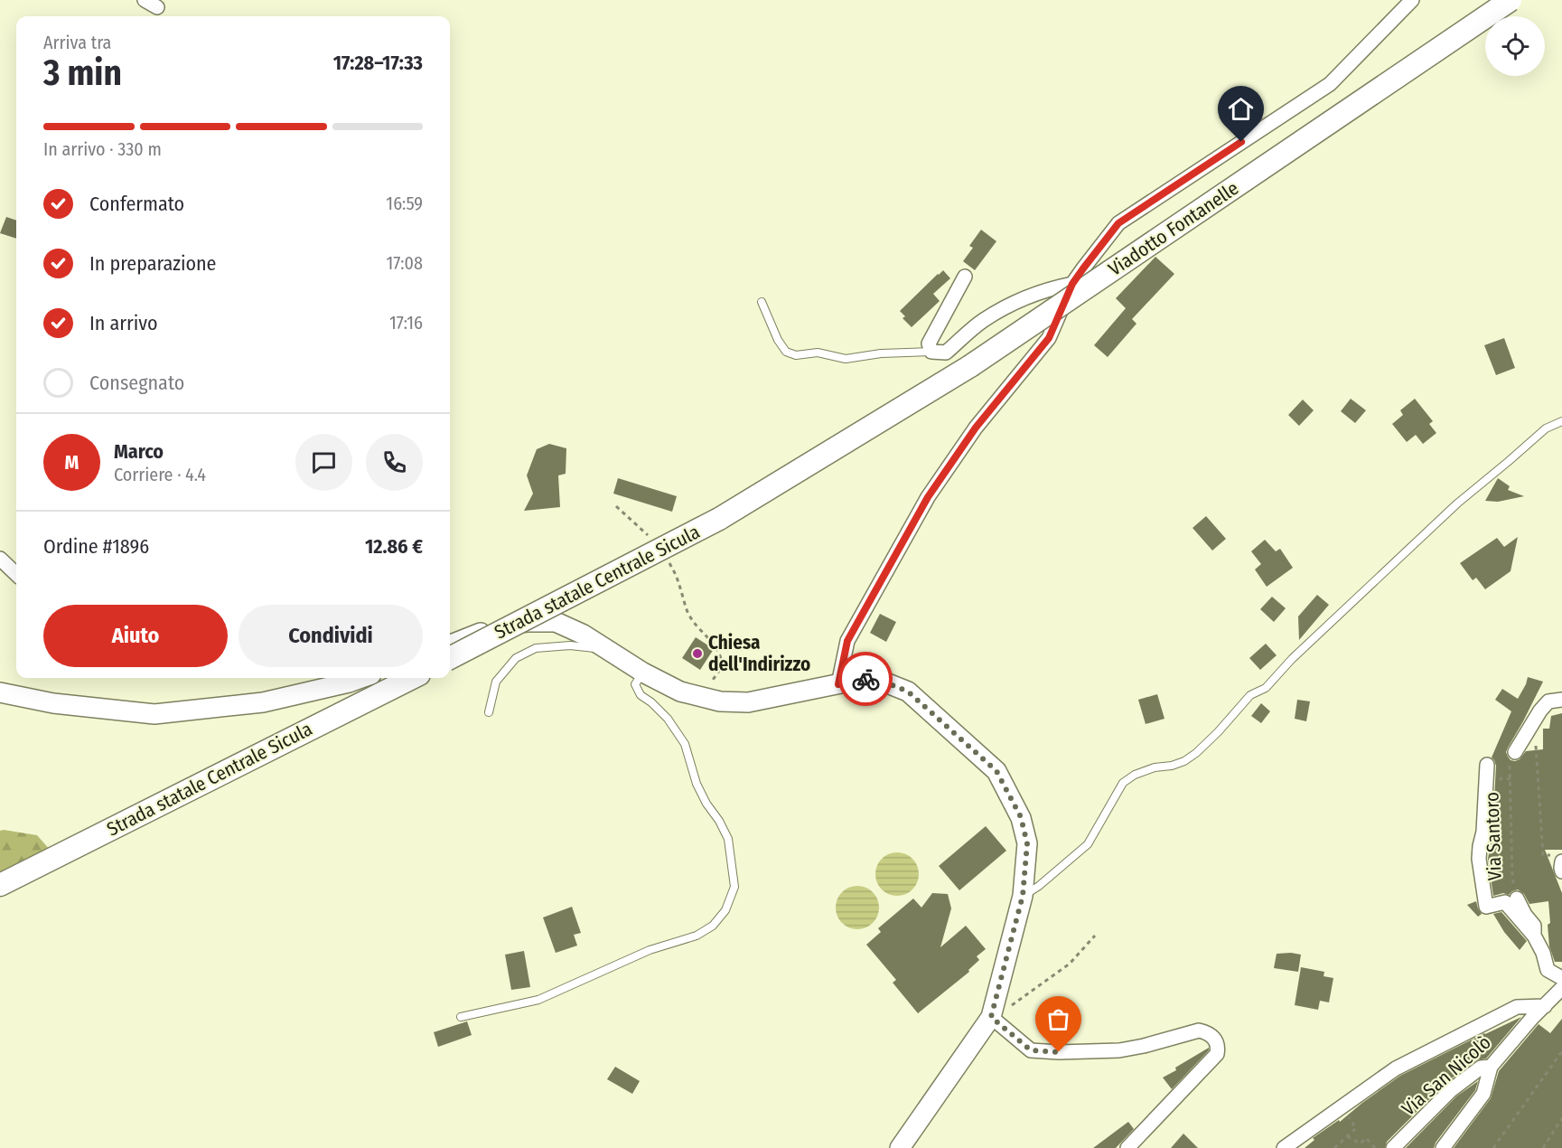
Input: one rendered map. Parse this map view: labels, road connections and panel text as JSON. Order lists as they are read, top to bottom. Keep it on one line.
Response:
{"streets":{"main road":["Viadotto Fontanelle","Strada statale Centrale Sicula"],"street":["Via Santoro","Via San Nicolò"]},"crossings":[["Viadotto Fontanelle","Strada statale Centrale Sicula"]],"places":["Chiesa dell'Indirizzo"],"page":{"heading":["3 min","Arriva tra","17:28–17:33"],"panel":["Marco","Corriere · 4.4","Ordine #1896","12.86 €"],"bar":"In arrivo · 330 m","list":[["Confermato","16:59"],["In preparazione","17:08"],["In arrivo","17:16"],"Consegnato"],"round":"M","buttons":["Aiuto","Condividi"]}}
